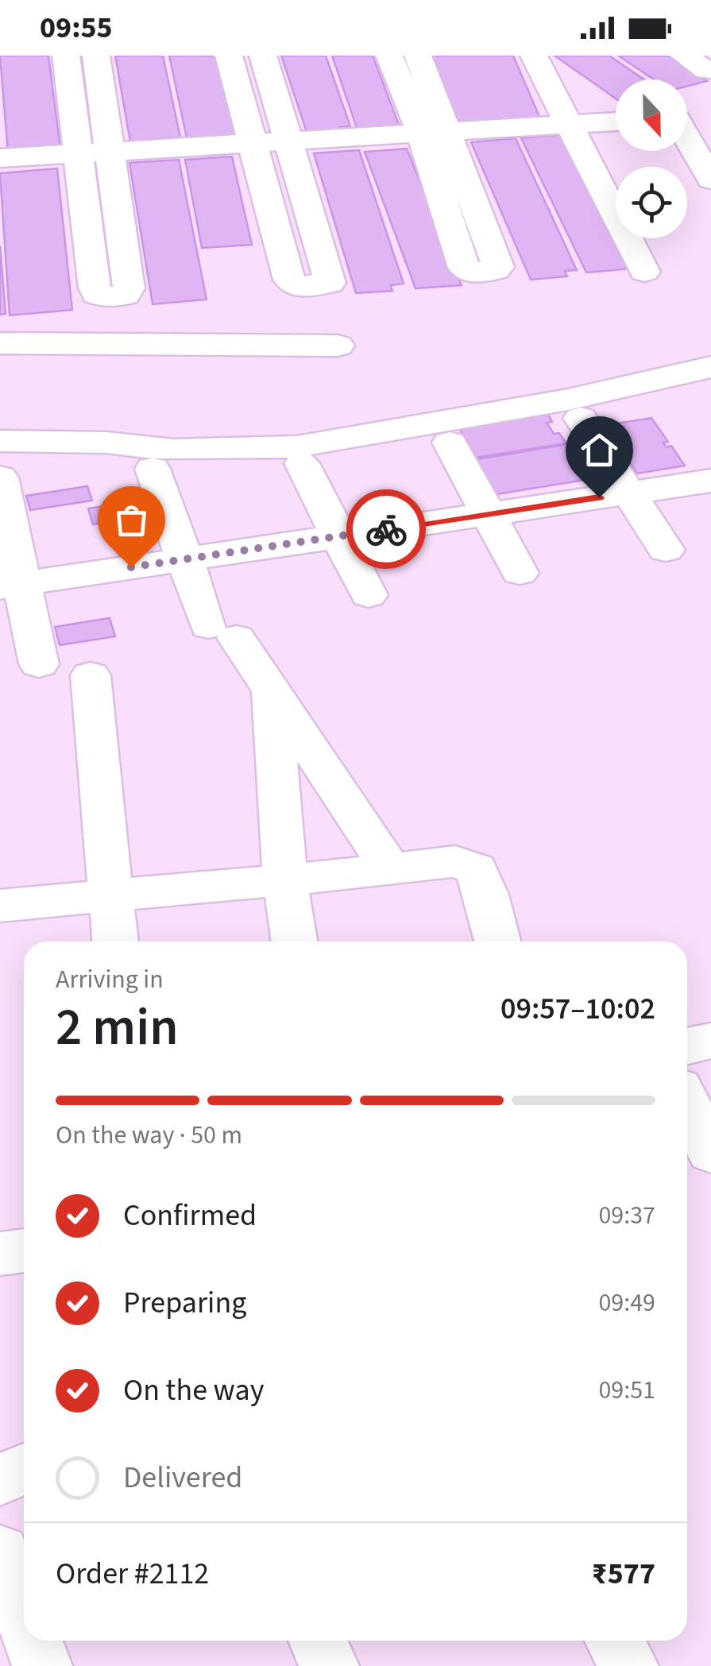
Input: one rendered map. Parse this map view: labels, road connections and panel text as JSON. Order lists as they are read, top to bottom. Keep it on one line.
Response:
{"north":"bottom","page":{"status":"09:55","heading":["2 min","Arriving in","09:57–10:02"],"panel":["Order #2112","₹577"],"bar":"On the way · 50 m","list":[["Confirmed","09:37"],["Preparing","09:49"],["On the way","09:51"],"Delivered"]}}
